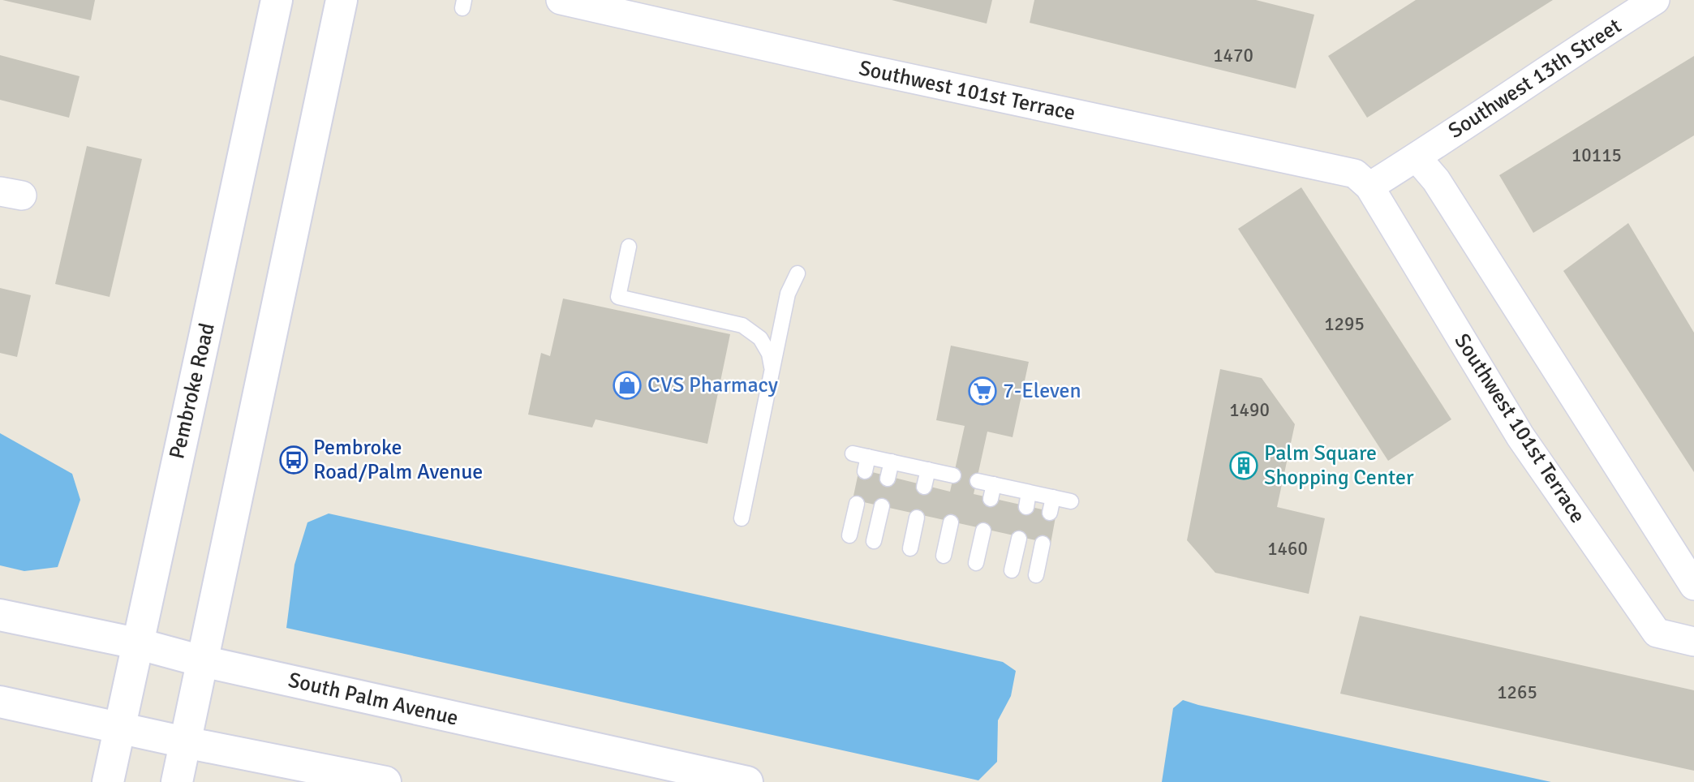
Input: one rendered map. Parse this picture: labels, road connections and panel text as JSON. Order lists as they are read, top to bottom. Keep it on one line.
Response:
{"streets":{"main road":["Pembroke Road","South Palm Avenue"],"street":["Southwest 13th Street","Southwest 101st Terrace"]},"crossings":[["Pembroke Road","South Palm Avenue"]],"places":{"shop":["CVS Pharmacy"],"supermarket":["7-Eleven"],"bus stop":["Pembroke Road/Palm Avenue"],"building":["Palm Square Shopping Center"]},"house_numbers":["1470","10115","1295","1490","1460","1265"]}
